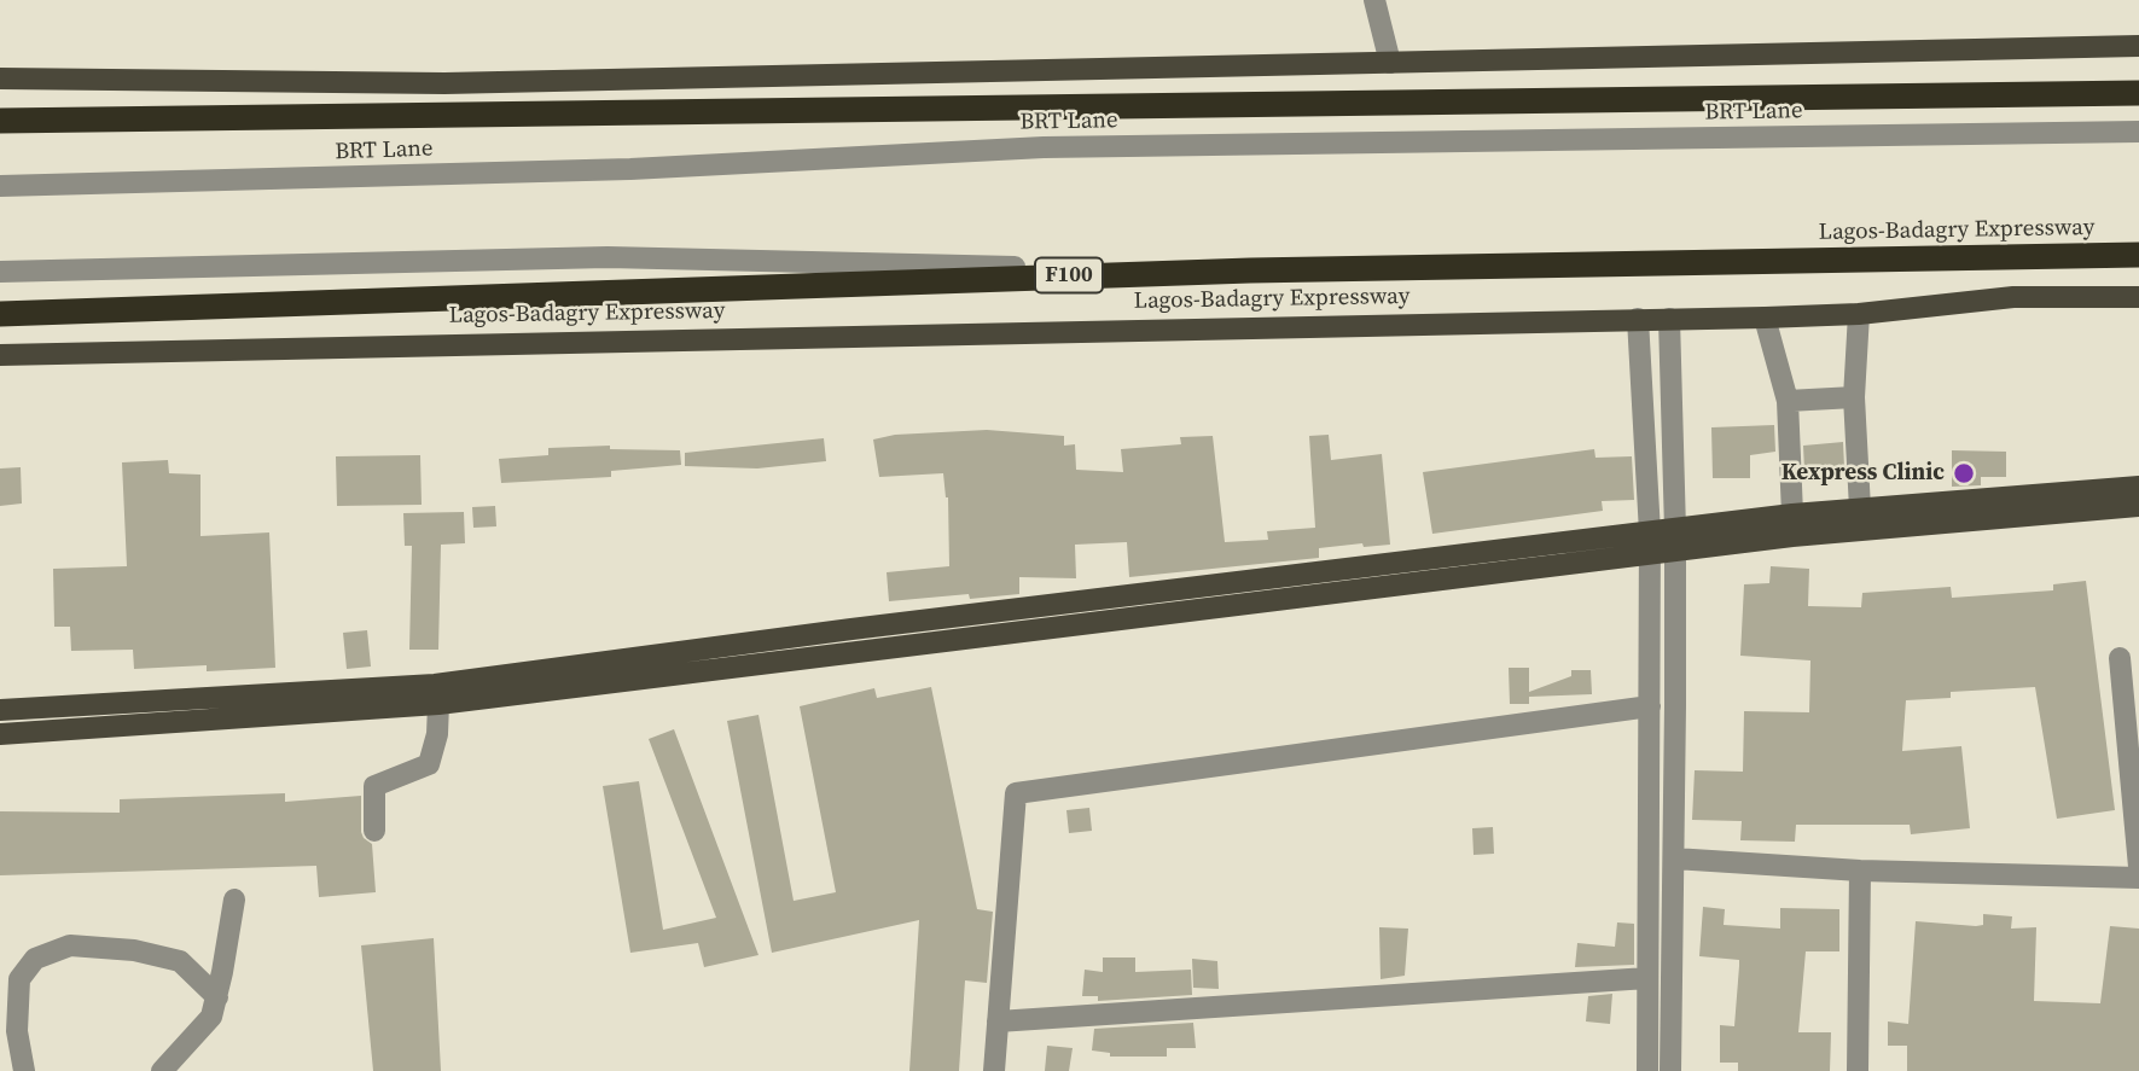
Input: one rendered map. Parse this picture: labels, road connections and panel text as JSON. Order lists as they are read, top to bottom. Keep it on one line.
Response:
{"streets":{"highway":["Lagos-Badagry Expressway","F100"],"street":["BRT Lane"]},"places":["Kexpress Clinic"]}
